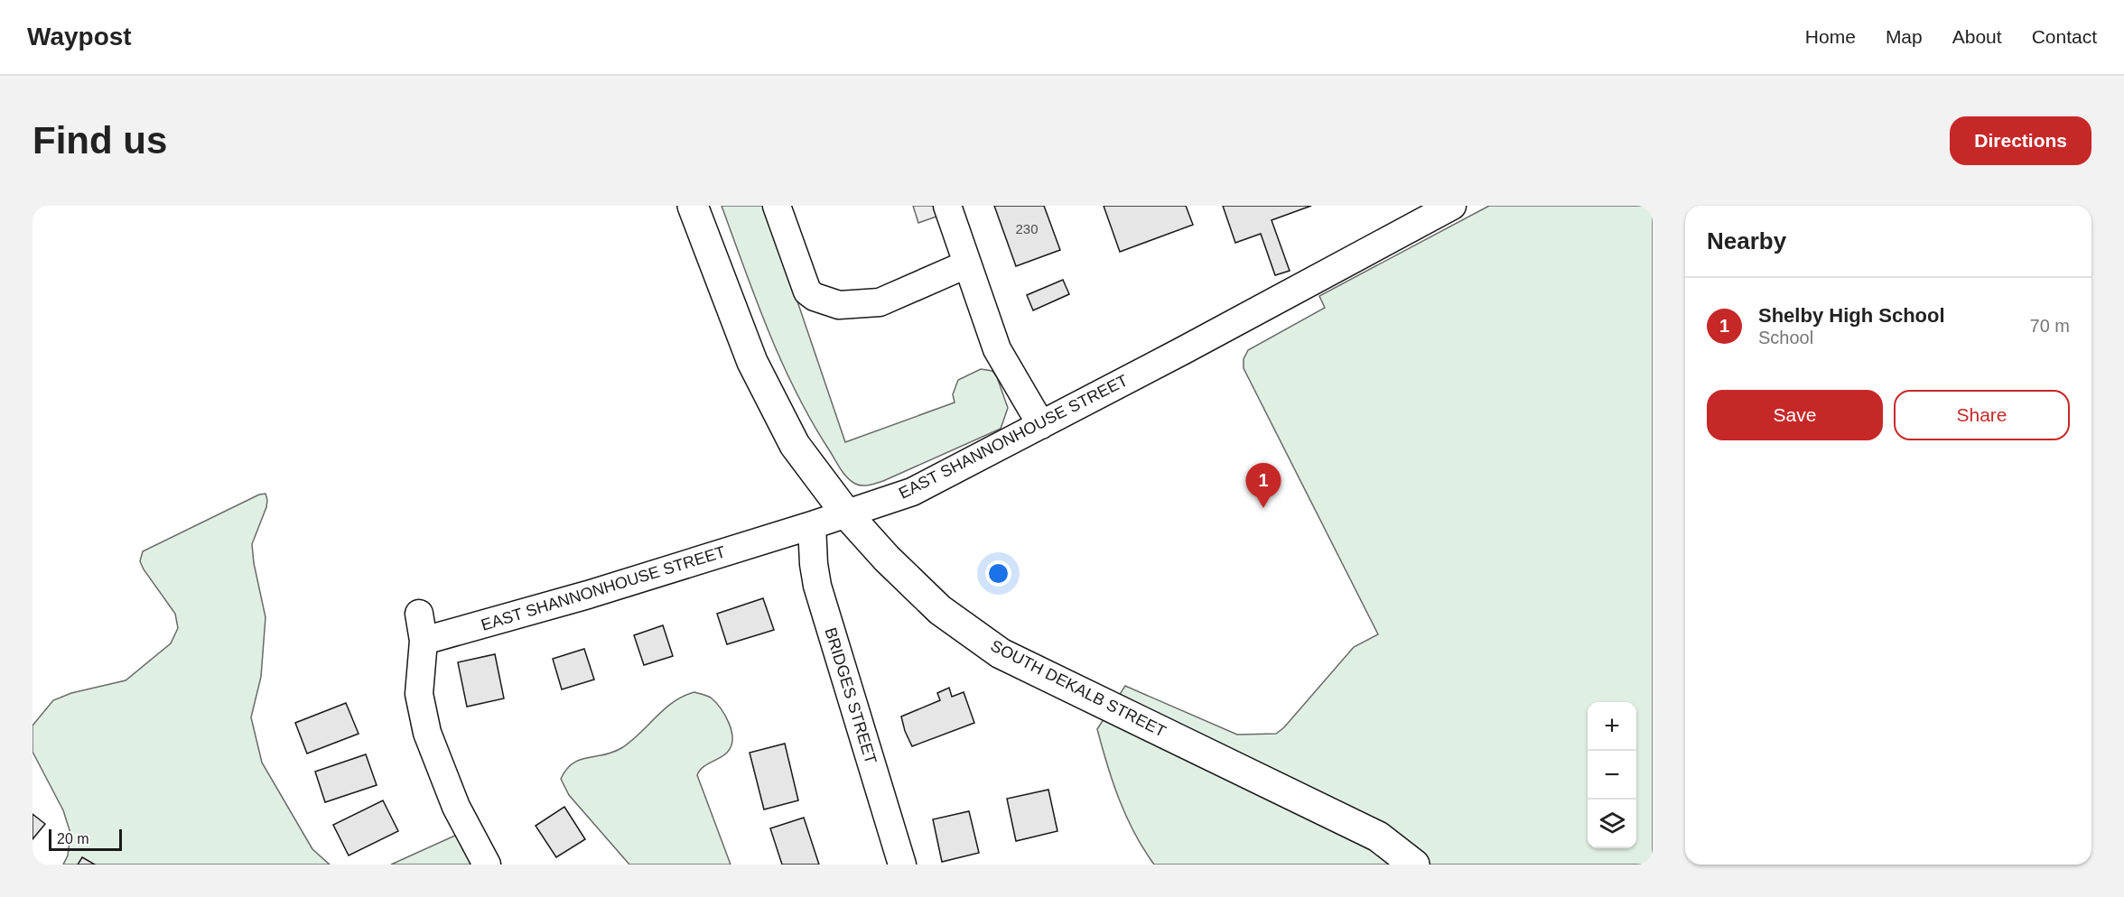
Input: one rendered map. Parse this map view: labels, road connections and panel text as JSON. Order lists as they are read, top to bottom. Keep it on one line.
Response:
{"streets":{"main road":["SOUTH DEKALB STREET"],"street":["EAST SHANNONHOUSE STREET","BRIDGES STREET"]},"crossings":[["EAST SHANNONHOUSE STREET","SOUTH DEKALB STREET"],["EAST SHANNONHOUSE STREET","BRIDGES STREET"]],"house_numbers":["230"],"scale_bar":"20 m","page":{"header":"Waypost","nav":["Home","Map","About","Contact"],"buttons":["Directions",["Save","Share"]],"title":"Find us","heading":"Nearby","list":[{"mark":"1","name":"Shelby High School","note":"School","value":"70 m"}],"pins":"1","map_buttons":["+","−"],"scale":"20 m"}}
